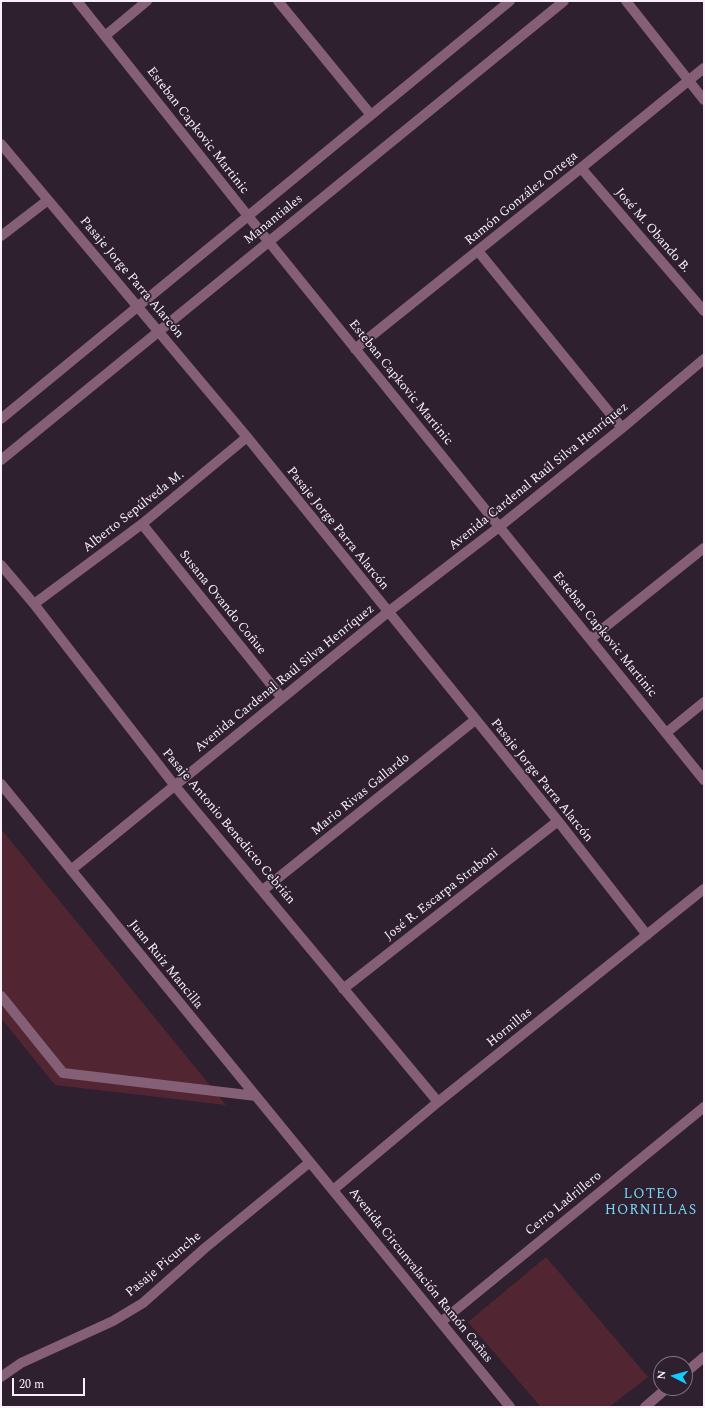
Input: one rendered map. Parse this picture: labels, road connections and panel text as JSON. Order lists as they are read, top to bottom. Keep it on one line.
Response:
{"streets":{"street":["Esteban Capkovic Martinic","Ramón González Ortega","Manantiales","José M. Obando B.","Pasaje Jorge Parra Alarcón","Avenida Cardenal Raúl Silva Henríquez","Alberto Sepúlveda M.","Susana Ovando Coñue","Mario Rivas Gallardo","Pasaje Antonio Benedicto Cebrián","José R. Escarpa Straboni","Juan Ruiz Mancilla","Hornillas","Cerro Ladrillero","Pasaje Picunche","Avenida Circunvalación Ramón Cañas"]},"crossings":[["Esteban Capkovic Martinic","Ramón González Ortega"],["Esteban Capkovic Martinic","Manantiales"],["Esteban Capkovic Martinic","Avenida Cardenal Raúl Silva Henríquez"],["Ramón González Ortega","José M. Obando B."],["Manantiales","Pasaje Jorge Parra Alarcón"],["Pasaje Jorge Parra Alarcón","Avenida Cardenal Raúl Silva Henríquez"],["Pasaje Jorge Parra Alarcón","Alberto Sepúlveda M."],["Pasaje Jorge Parra Alarcón","Mario Rivas Gallardo"],["Pasaje Jorge Parra Alarcón","José R. Escarpa Straboni"],["Pasaje Jorge Parra Alarcón","Hornillas"],["Avenida Cardenal Raúl Silva Henríquez","Susana Ovando Coñue"],["Avenida Cardenal Raúl Silva Henríquez","Pasaje Antonio Benedicto Cebrián"],["Avenida Cardenal Raúl Silva Henríquez","Juan Ruiz Mancilla"],["Alberto Sepúlveda M.","Susana Ovando Coñue"],["Alberto Sepúlveda M.","Pasaje Antonio Benedicto Cebrián"],["Mario Rivas Gallardo","Pasaje Antonio Benedicto Cebrián"],["Pasaje Antonio Benedicto Cebrián","José R. Escarpa Straboni"],["Pasaje Antonio Benedicto Cebrián","Hornillas"],["Juan Ruiz Mancilla","Pasaje Picunche"],["Juan Ruiz Mancilla","Avenida Circunvalación Ramón Cañas"],["Hornillas","Avenida Circunvalación Ramón Cañas"],["Cerro Ladrillero","Avenida Circunvalación Ramón Cañas"],["Pasaje Picunche","Avenida Circunvalación Ramón Cañas"]],"districts":["LOTEO HORNILLAS"],"scale_bar":"20 m","north":"left"}
